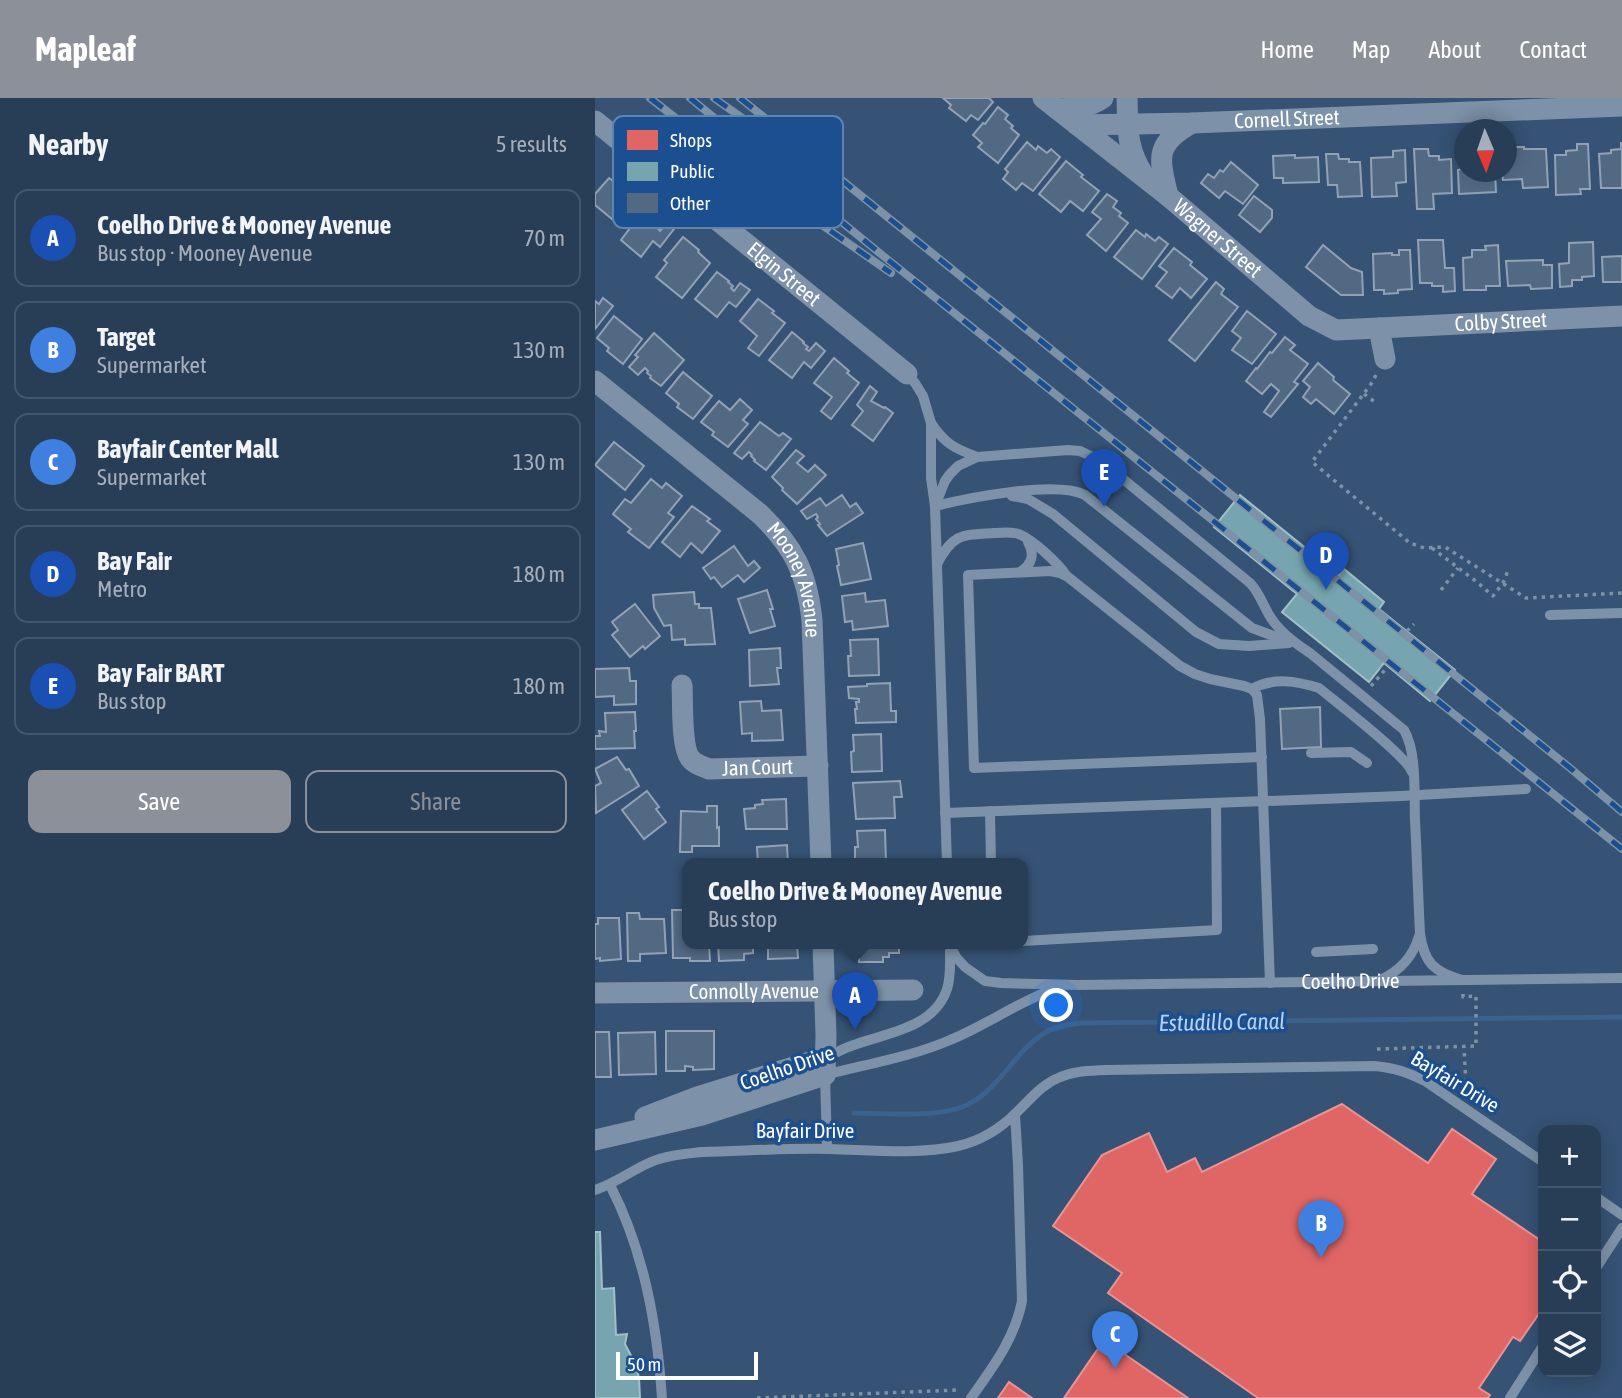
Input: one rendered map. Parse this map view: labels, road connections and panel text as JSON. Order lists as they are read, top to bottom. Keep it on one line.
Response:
{"streets":{"street":["Cornell Street","Wagner Street","Elgin Street","Colby Street","Mooney Avenue","Jan Court","Coelho Drive","Connolly Avenue"],"lane":["Bayfair Drive"]},"crossings":[["Cornell Street","Wagner Street"],["Wagner Street","Colby Street"],["Mooney Avenue","Jan Court"]],"water":["Estudillo Canal"],"legend":["Shops","Public","Other"],"scale_bar":"50 m","north":"bottom","page":{"header":"Mapleaf","nav":["Home","Map","About","Contact"],"heading":["Nearby","5 results"],"list":[{"mark":"A","name":"Coelho Drive & Mooney Avenue","note":"Bus stop · Mooney Avenue","value":"70 m"},{"mark":"B","name":"Target","note":"Supermarket","value":"130 m"},{"mark":"C","name":"Bayfair Center Mall","note":"Supermarket","value":"130 m"},{"mark":"D","name":"Bay Fair","note":"Metro","value":"180 m"},{"mark":"E","name":"Bay Fair BART","note":"Bus stop","value":"180 m"}],"pins":["E","D","A","B","C"],"buttons":["Save","Share"],"popup":["Coelho Drive & Mooney Avenue","Bus stop"],"map_buttons":["+","−"],"scale":"50 m"}}
